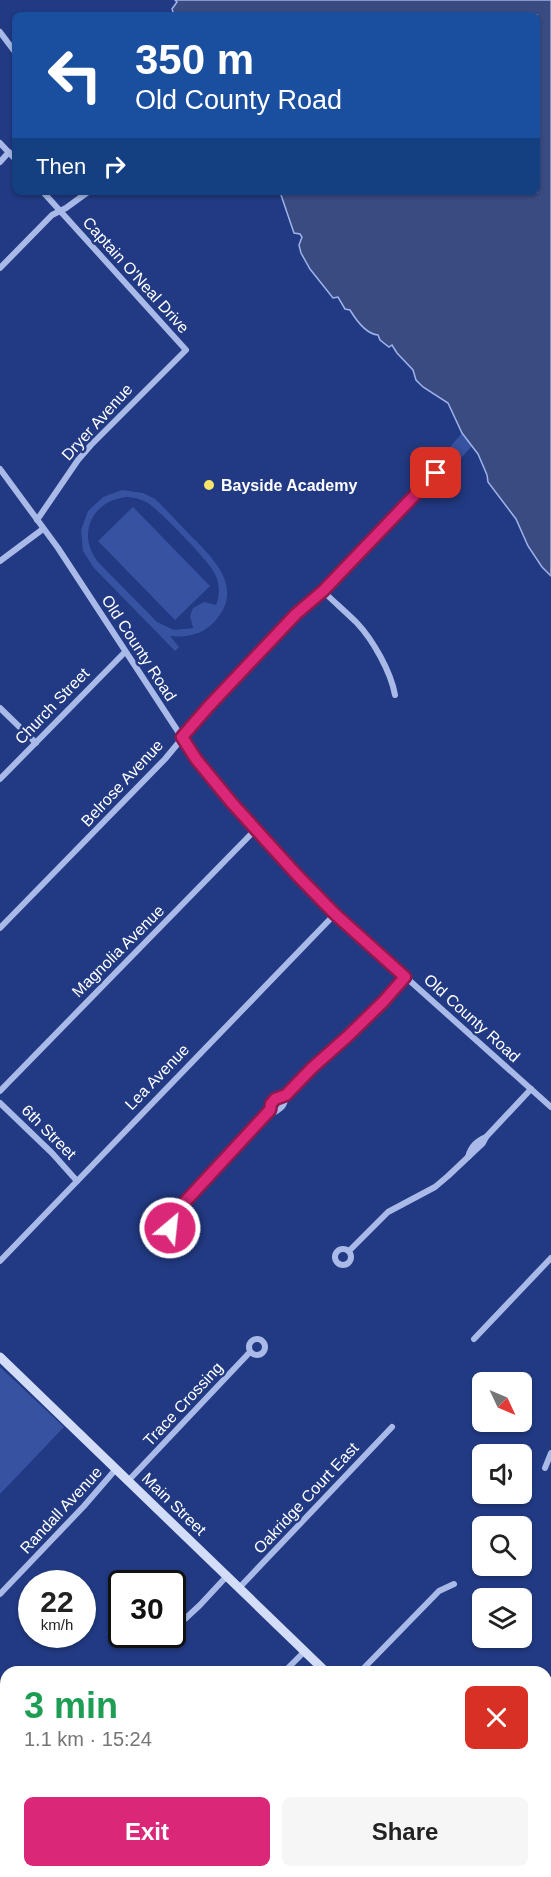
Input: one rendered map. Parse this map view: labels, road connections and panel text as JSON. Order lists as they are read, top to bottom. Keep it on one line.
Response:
{"streets":{"main road":["Main Street"],"street":["Captain O'Neal Drive","Dryer Avenue","Old County Road","Church Street","Belrose Avenue","Magnolia Avenue","Lea Avenue","6th Street","Trace Crossing","Oakridge Court East","Randall Avenue"]},"crossings":[["Captain O'Neal Drive","Dryer Avenue"],["Dryer Avenue","Old County Road"],["Old County Road","Church Street"],["Old County Road","Belrose Avenue"],["Old County Road","Magnolia Avenue"],["Old County Road","Lea Avenue"],["Lea Avenue","6th Street"],["Trace Crossing","Main Street"],["Oakridge Court East","Main Street"],["Main Street","Randall Avenue"]],"places":["Bayside Academy"],"north":"bottom right","page":{"turn":["350 m","Old County Road"],"then":"Then","speed":"22 km/h","limit":"30","heading":["3 min","1.1 km · 15:24"],"buttons":["Exit","Share"]}}
